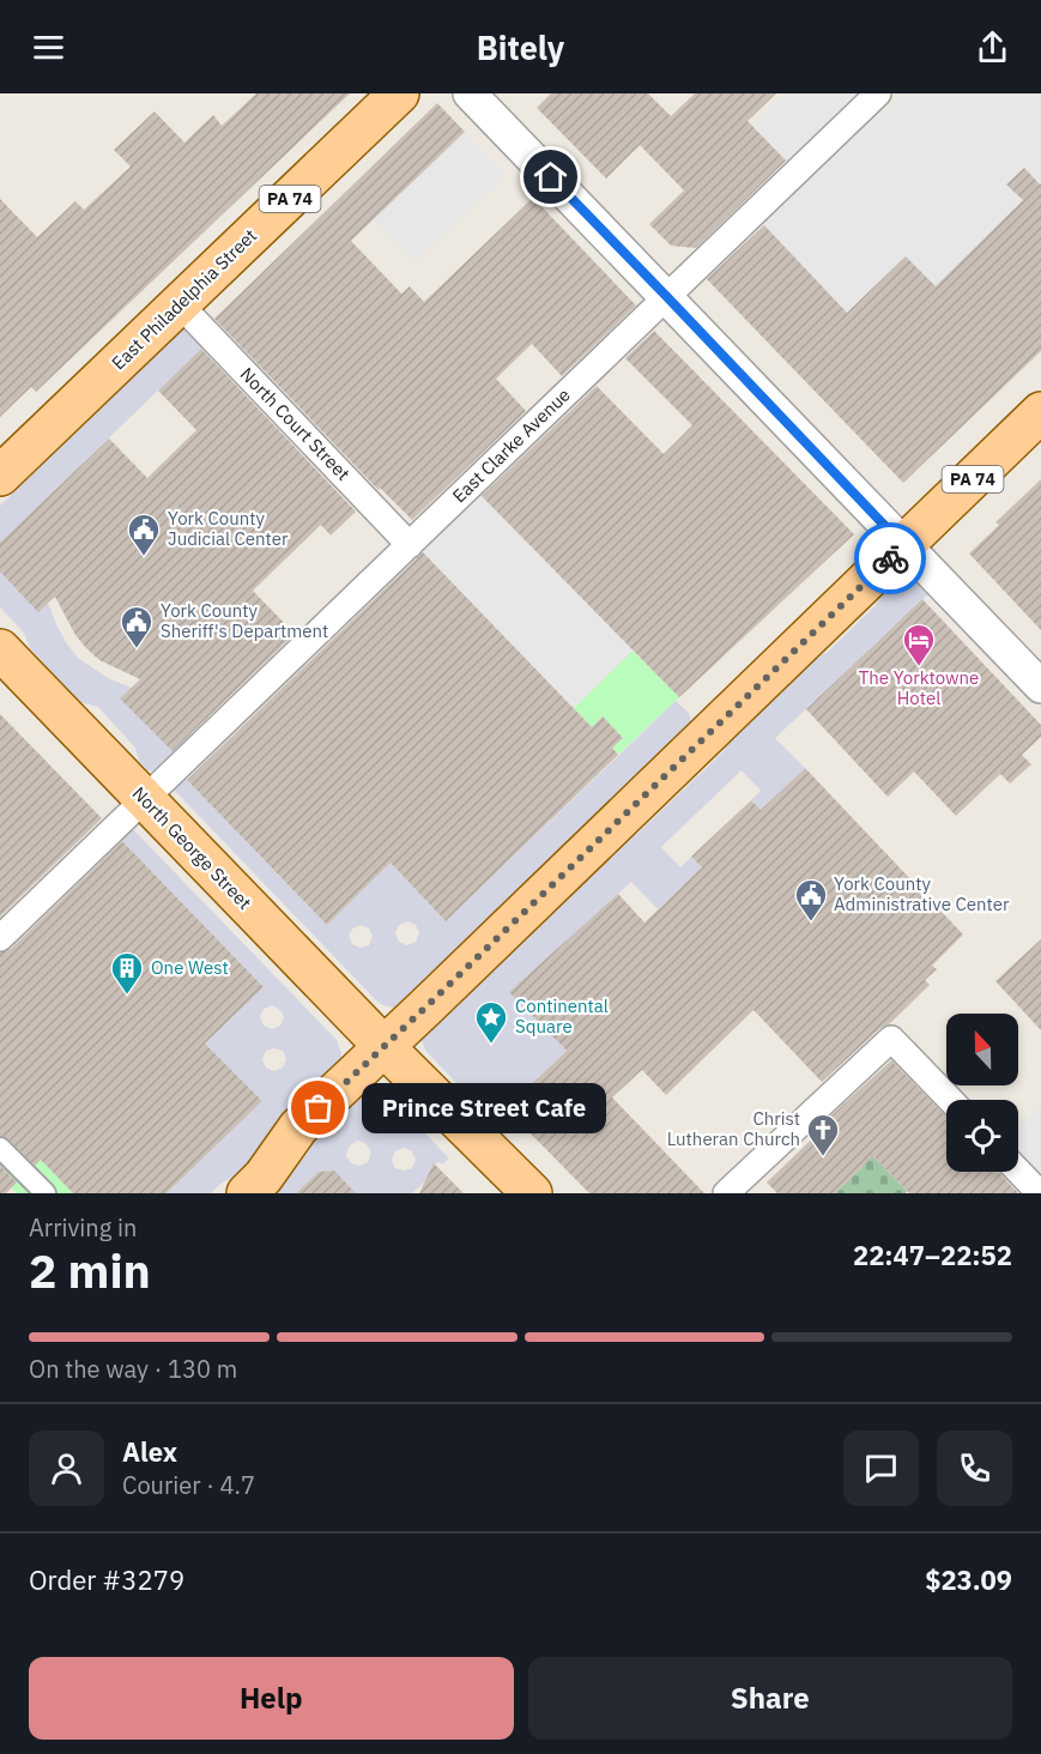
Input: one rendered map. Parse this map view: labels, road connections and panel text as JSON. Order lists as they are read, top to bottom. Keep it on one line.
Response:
{"streets":{"main road":["PA 74","East Philadelphia Street","North George Street"],"street":["North Court Street","East Clarke Avenue"]},"crossings":[["PA 74","North George Street"],["East Philadelphia Street","North Court Street"],["North Court Street","East Clarke Avenue"],["East Clarke Avenue","North George Street"]],"places":{"public building":["York County Judicial Center","York County Sheriff's Department","York County Administrative Center"],"hotel":["The Yorktowne Hotel"],"building":["One West"],"place":["Continental Square"],"other":["Prince Street Cafe"],"church":["Christ Lutheran Church"]},"north":"top","page":{"header":"Bitely","bubble":"Prince Street Cafe","heading":["2 min","Arriving in","22:47–22:52"],"panel":["Alex","Courier · 4.7","Order #3279","$23.09"],"bar":"On the way · 130 m","buttons":["Help","Share"]}}
